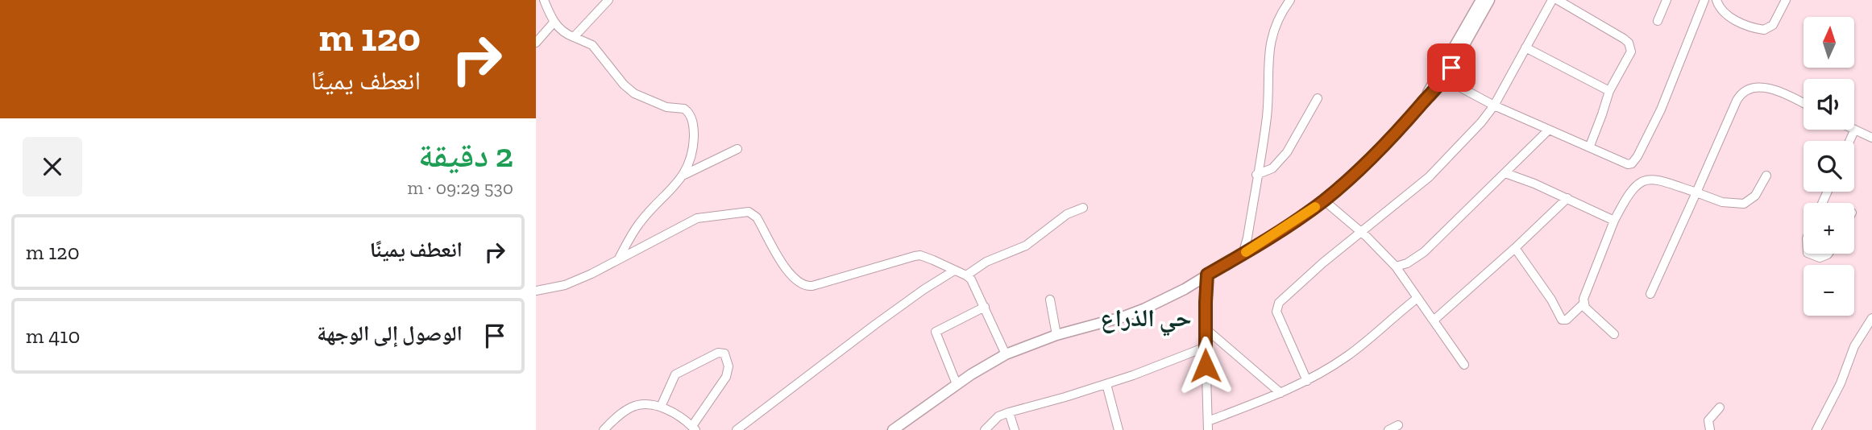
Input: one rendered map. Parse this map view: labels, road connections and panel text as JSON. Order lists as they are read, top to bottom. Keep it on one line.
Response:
{"districts":["حي الذراع"],"north":"top","page":{"turn":["120 m","انعطف يمينًا"],"map_buttons":["+","−"],"heading":["2 دقيقة","530 m · 09:29"],"list":[{"name":"انعطف يمينًا","value":"120 m"},{"name":"الوصول إلى الوجهة","value":"410 m"}]}}
